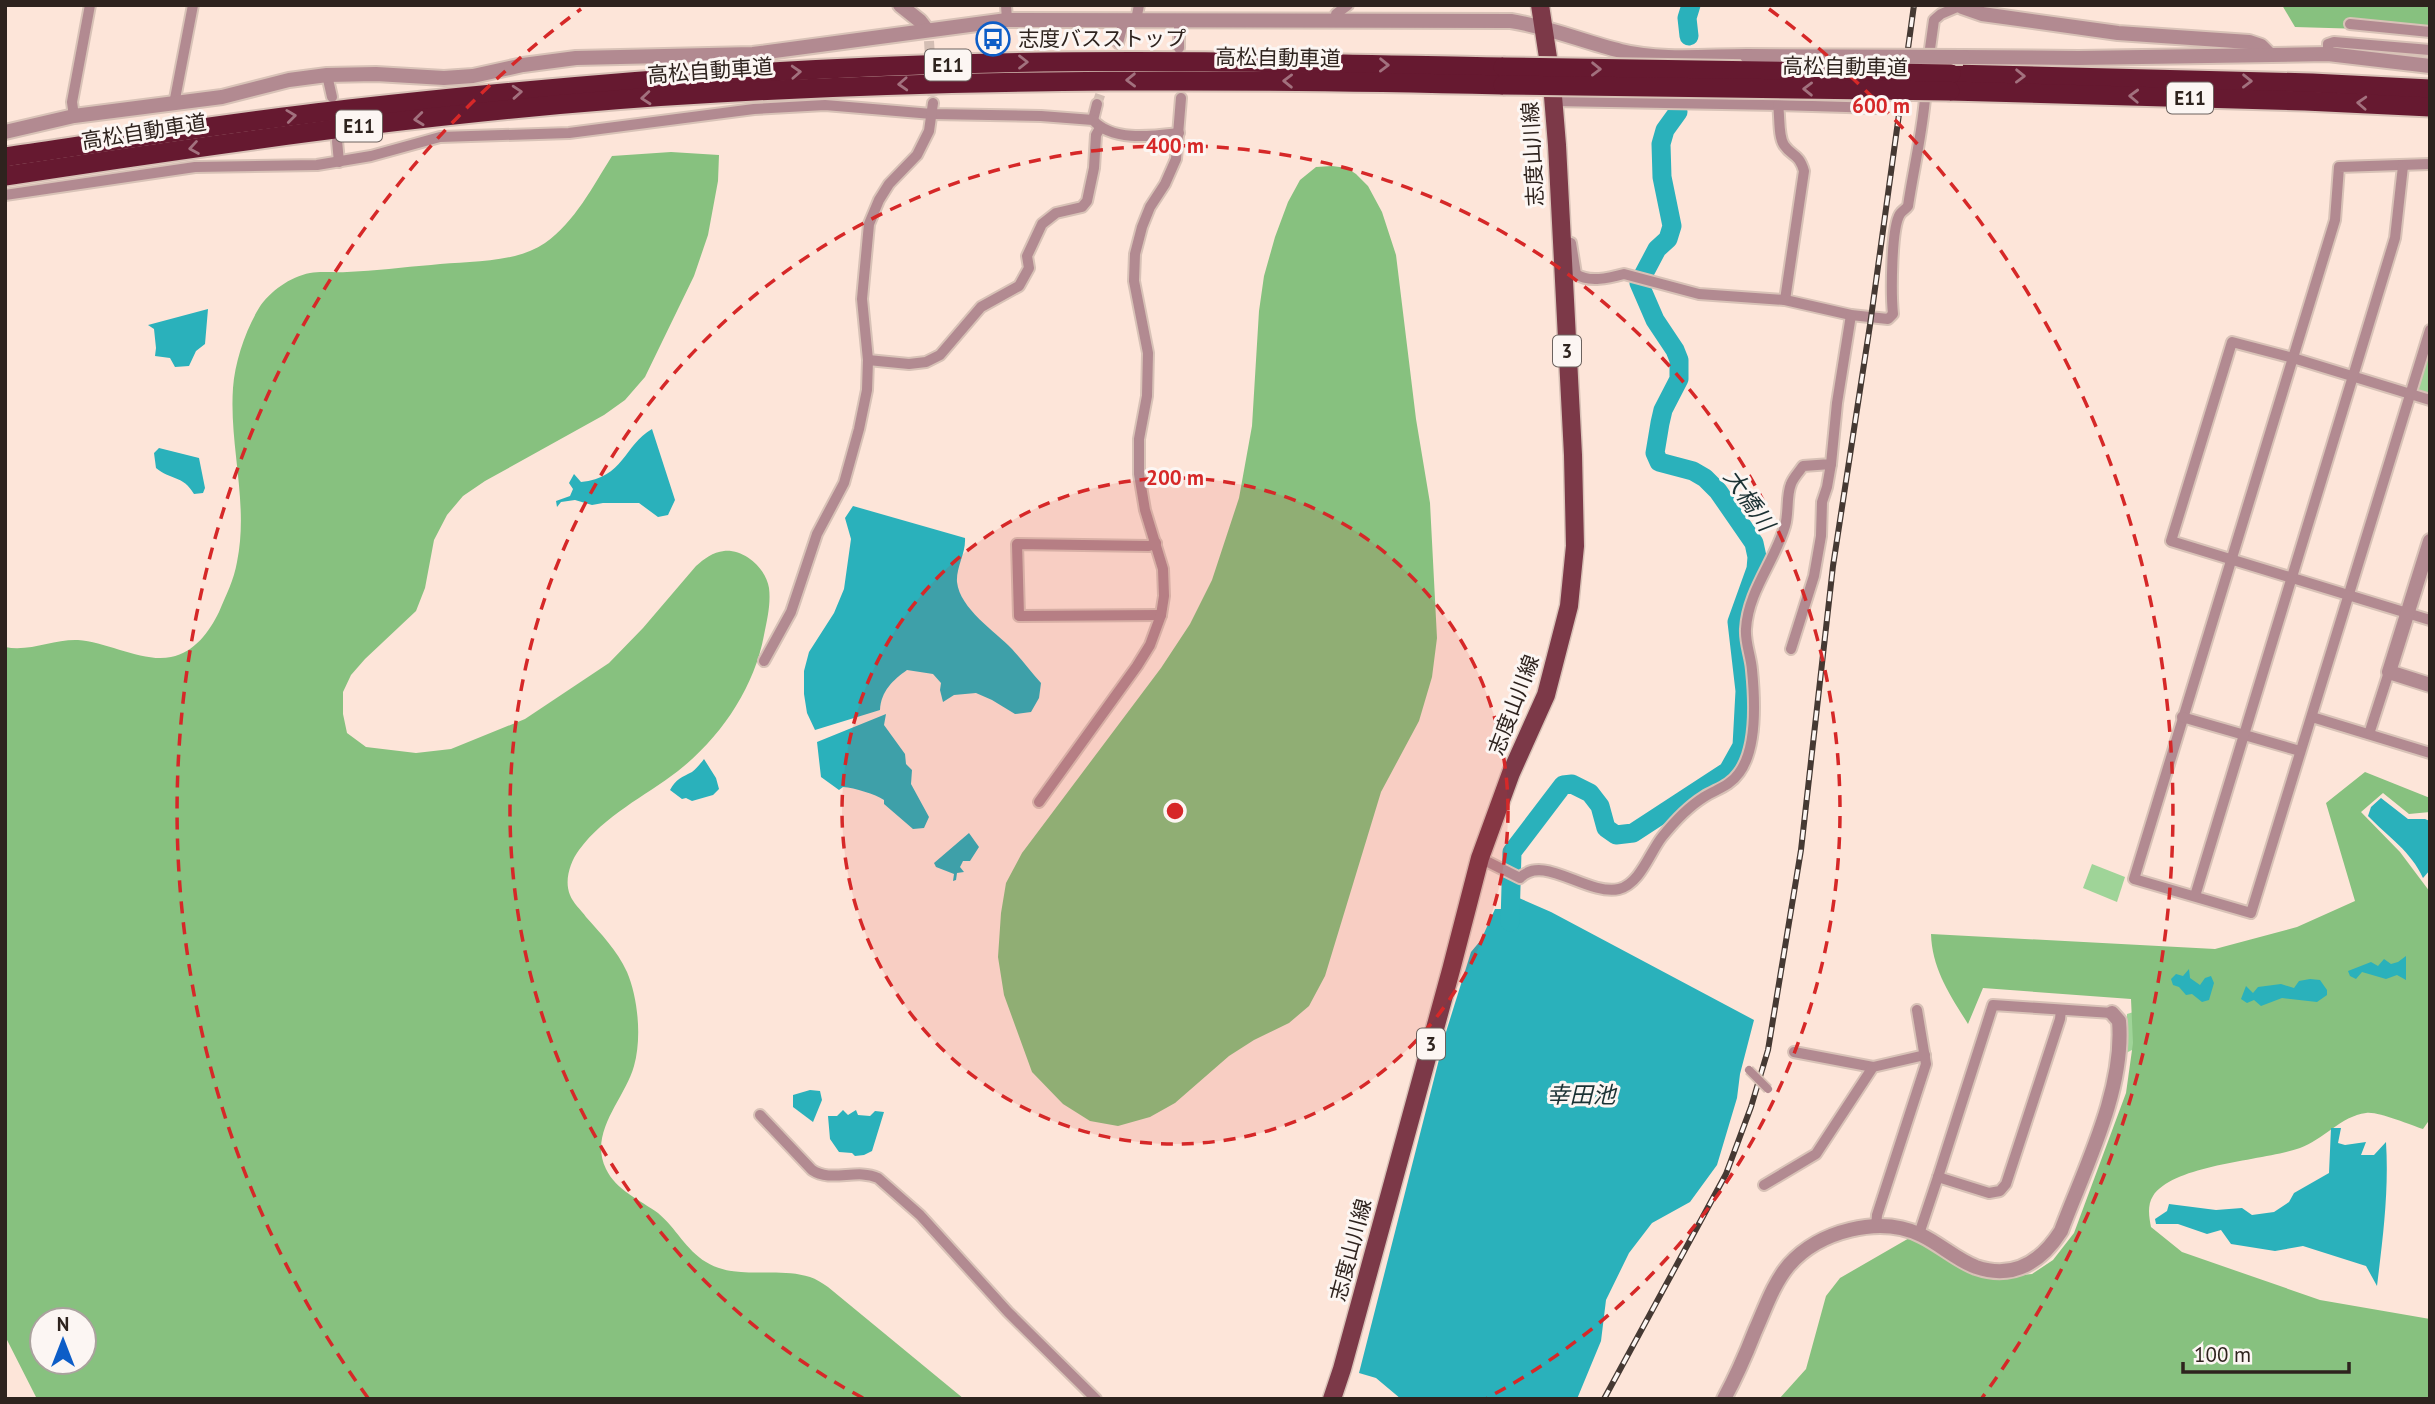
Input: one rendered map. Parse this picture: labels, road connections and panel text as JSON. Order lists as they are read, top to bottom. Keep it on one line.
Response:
{"streets":{"highway":["高松自動車道","E11"],"main road":["志度山川線","3"]},"water":["大橋川","幸田池"],"places":{"bus stop":["志度バスストップ"]},"scale_bar":"100 m","north":"top","rings":["600 m","400 m","200 m"]}
